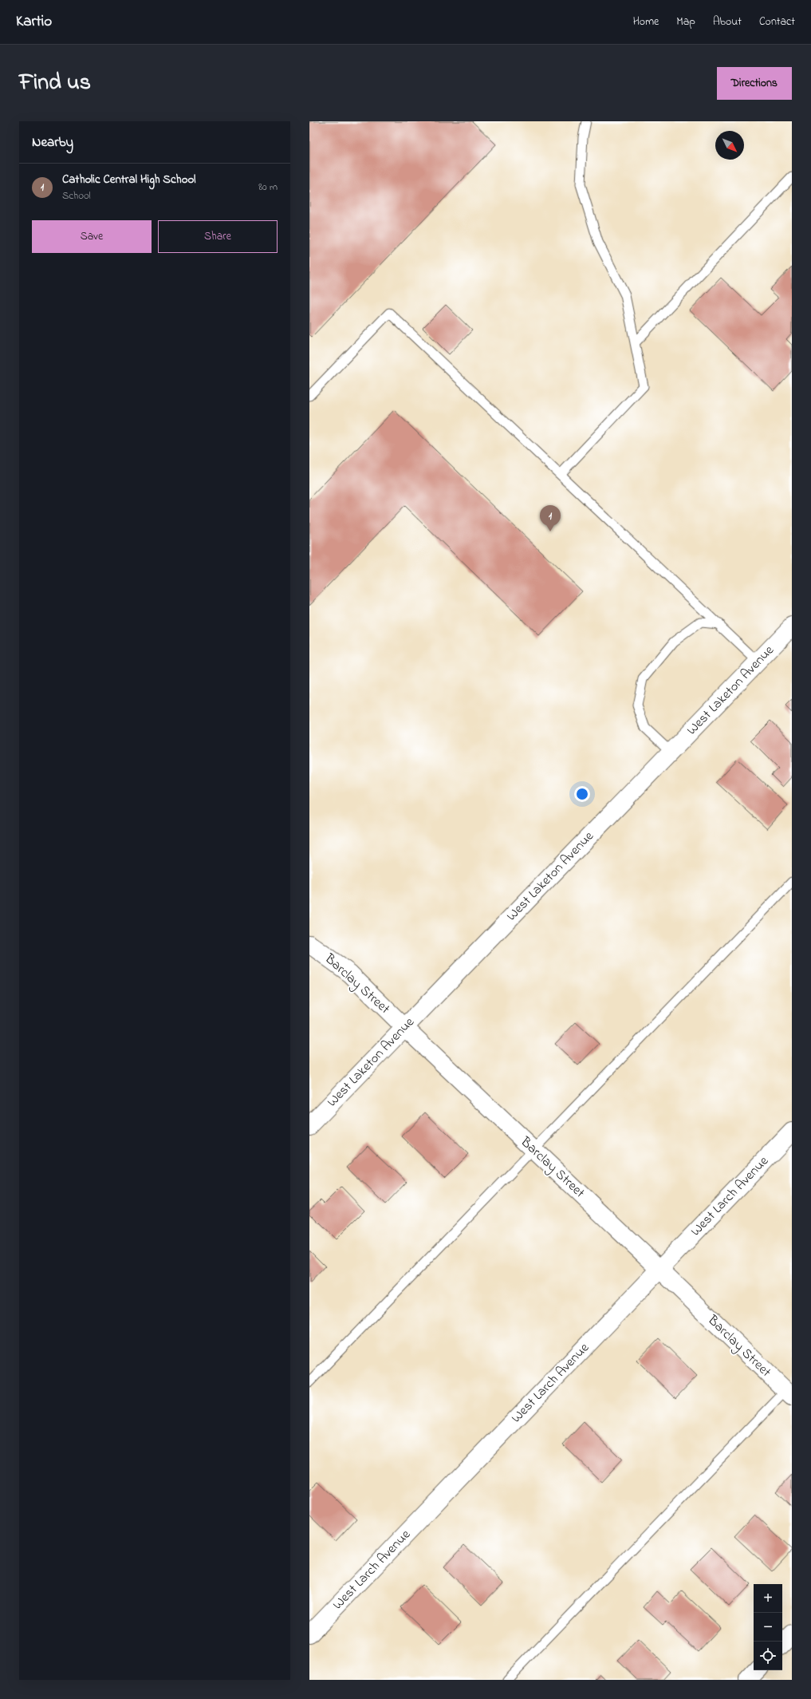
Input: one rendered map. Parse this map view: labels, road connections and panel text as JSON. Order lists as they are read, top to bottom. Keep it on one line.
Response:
{"streets":{"street":["West Laketon Avenue","Barclay Street","West Larch Avenue"]},"crossings":[["West Laketon Avenue","Barclay Street"],["Barclay Street","West Larch Avenue"]],"north":"bottom right","page":{"header":"Kartio","nav":["Home","Map","About","Contact"],"title":"Find us","buttons":["Directions",["Save","Share"]],"heading":"Nearby","list":[{"mark":"1","name":"Catholic Central High School","note":"School","value":"80 m"}],"pins":"1","map_buttons":["+","−"]}}
